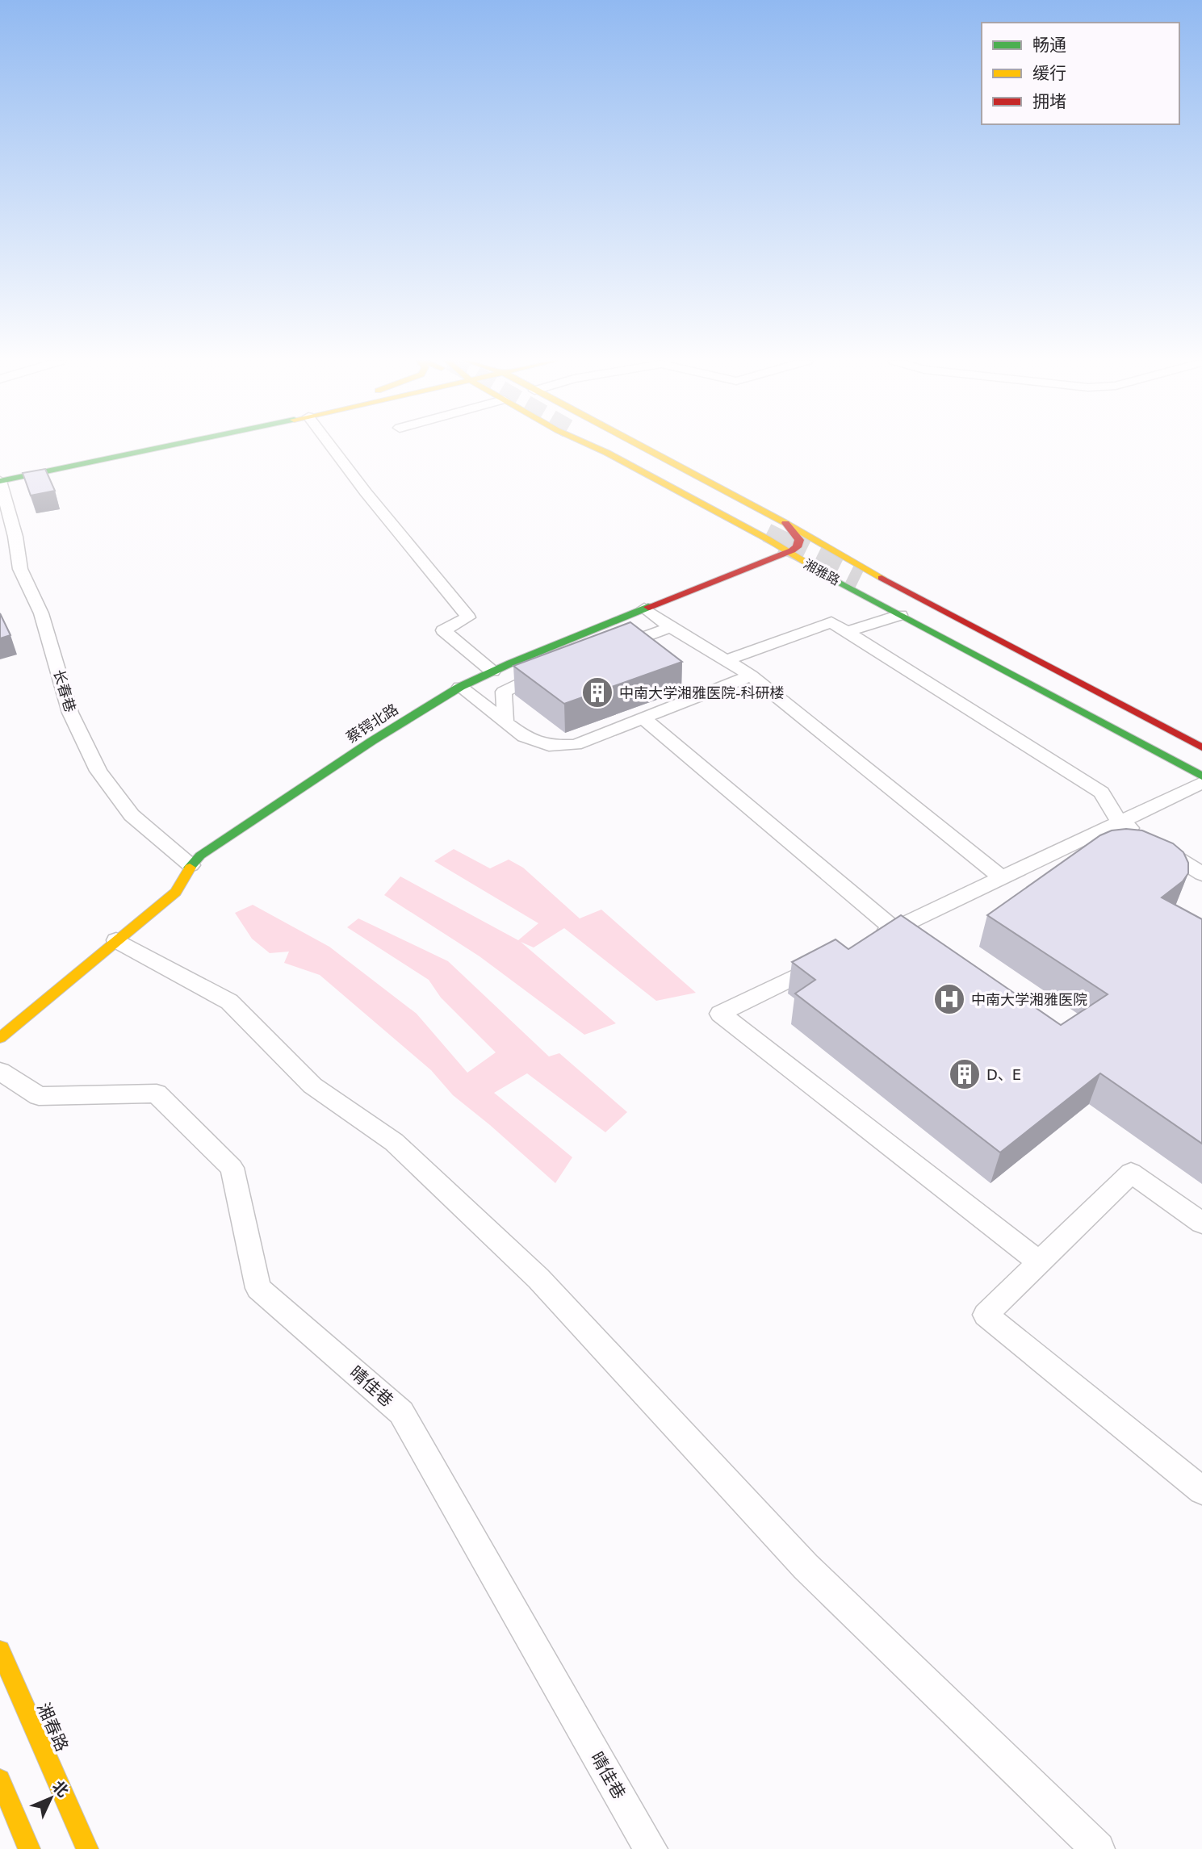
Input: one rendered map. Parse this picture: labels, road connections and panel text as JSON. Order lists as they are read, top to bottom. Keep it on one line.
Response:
{"streets":{"main road":["湘雅路","蔡锷北路","湘春路"],"street":["长春巷","晴佳巷"]},"crossings":[["湘雅路","蔡锷北路"],["长春巷","蔡锷北路"]],"places":{"building":["中南大学湘雅医院-科研楼","D、E"],"hospital":["中南大学湘雅医院"]},"legend":["畅通","缓行","拥堵"],"north":"top right"}
